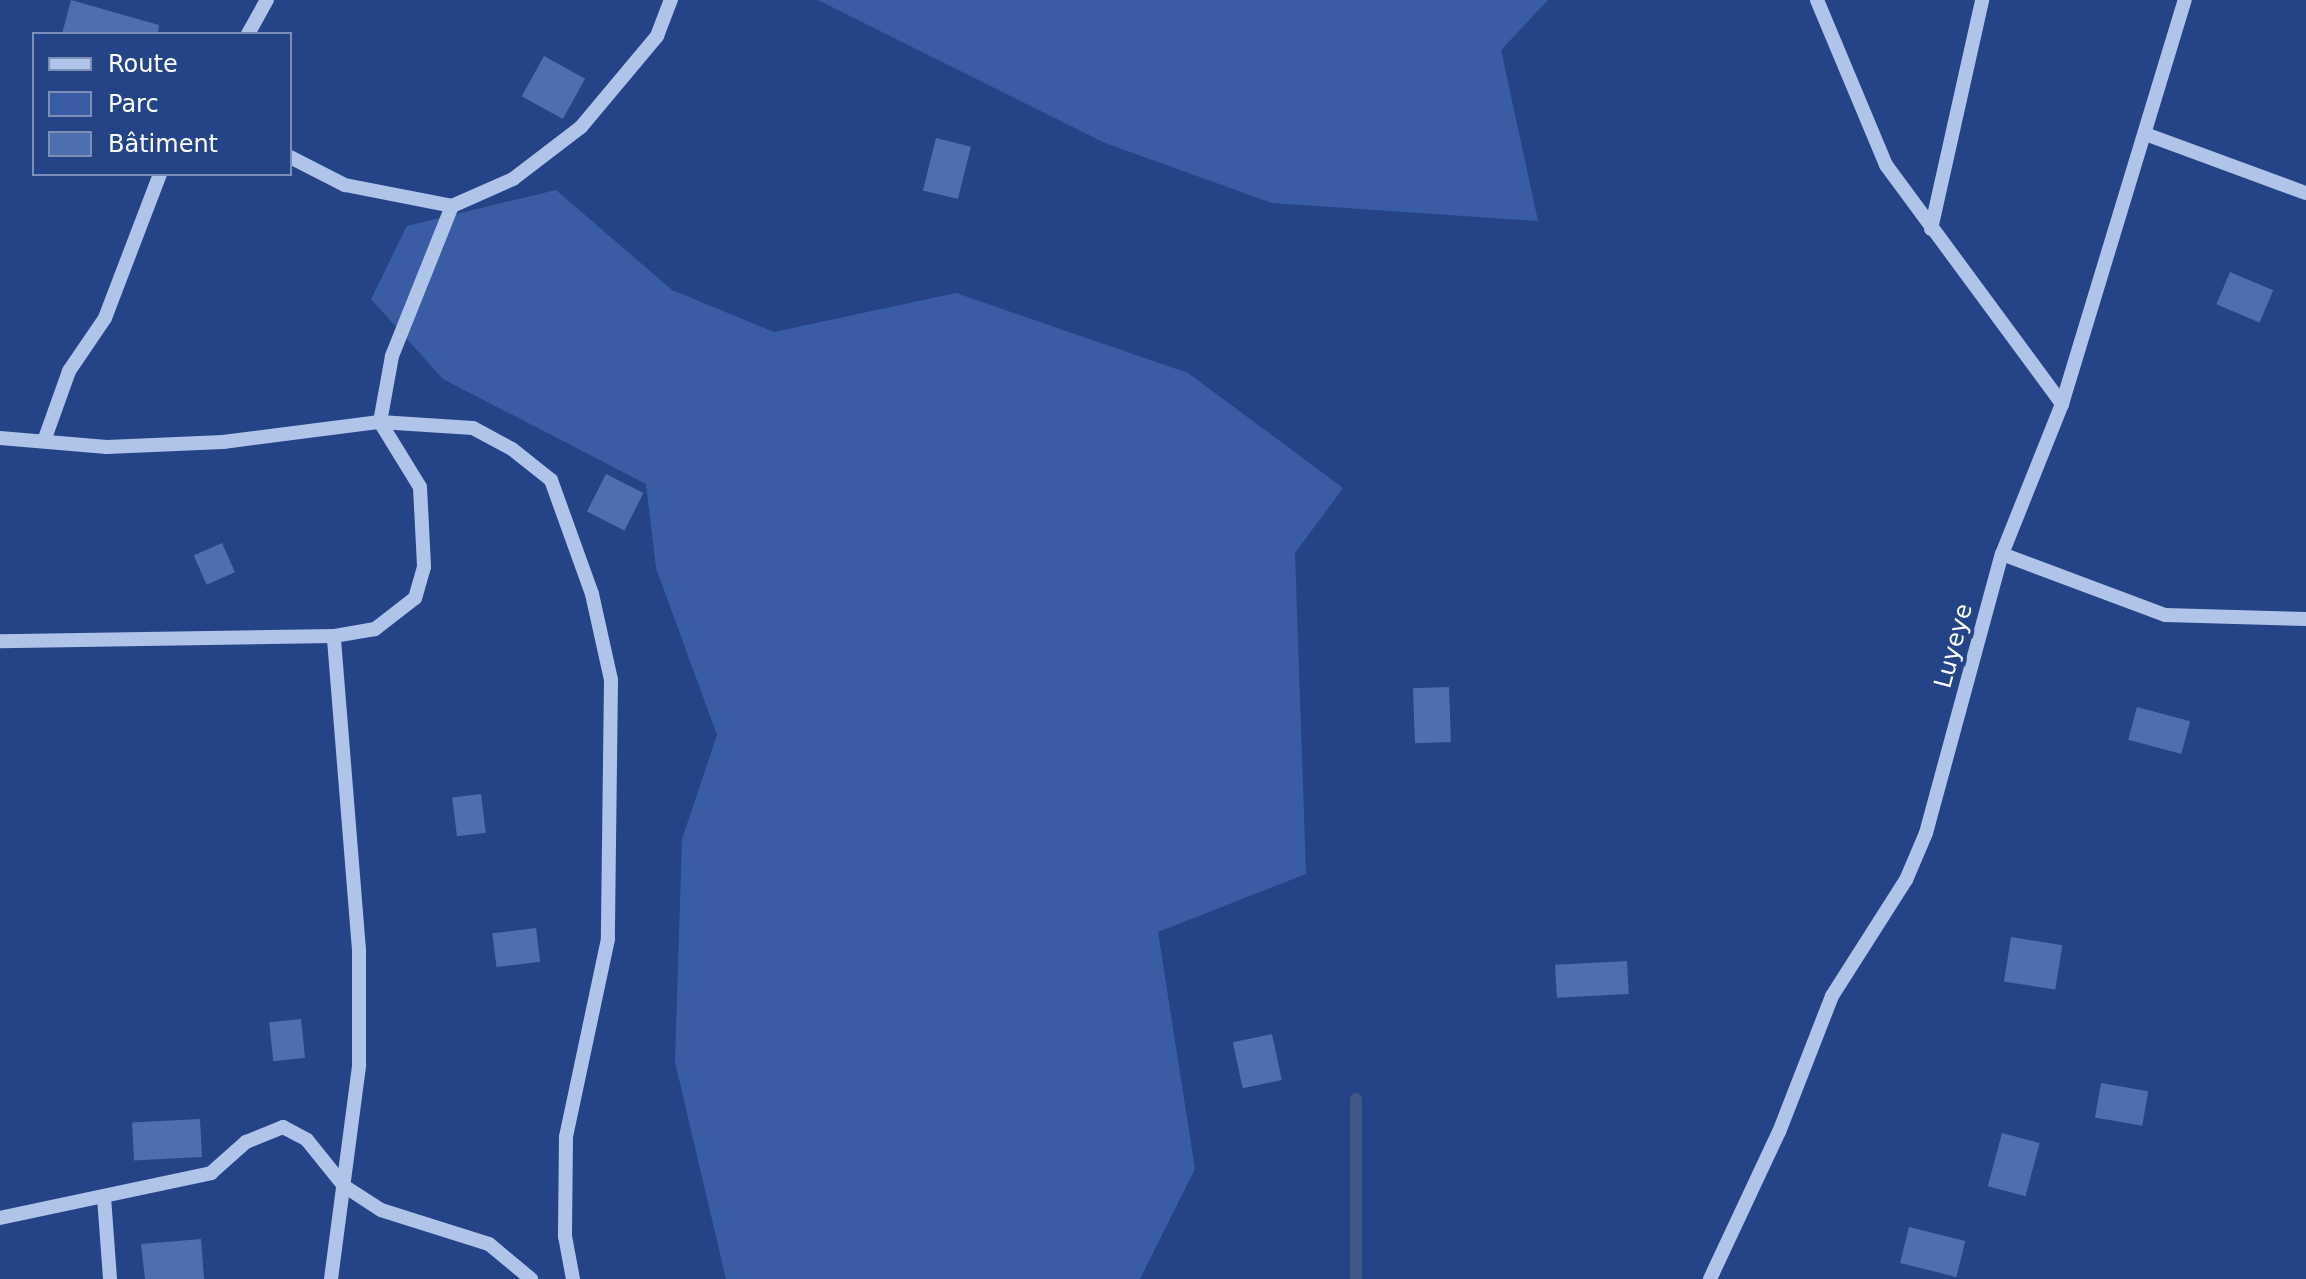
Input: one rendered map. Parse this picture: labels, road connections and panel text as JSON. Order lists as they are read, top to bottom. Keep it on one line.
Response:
{"streets":{"street":["Luyeye"]},"legend":["Route","Parc","Bâtiment"]}
